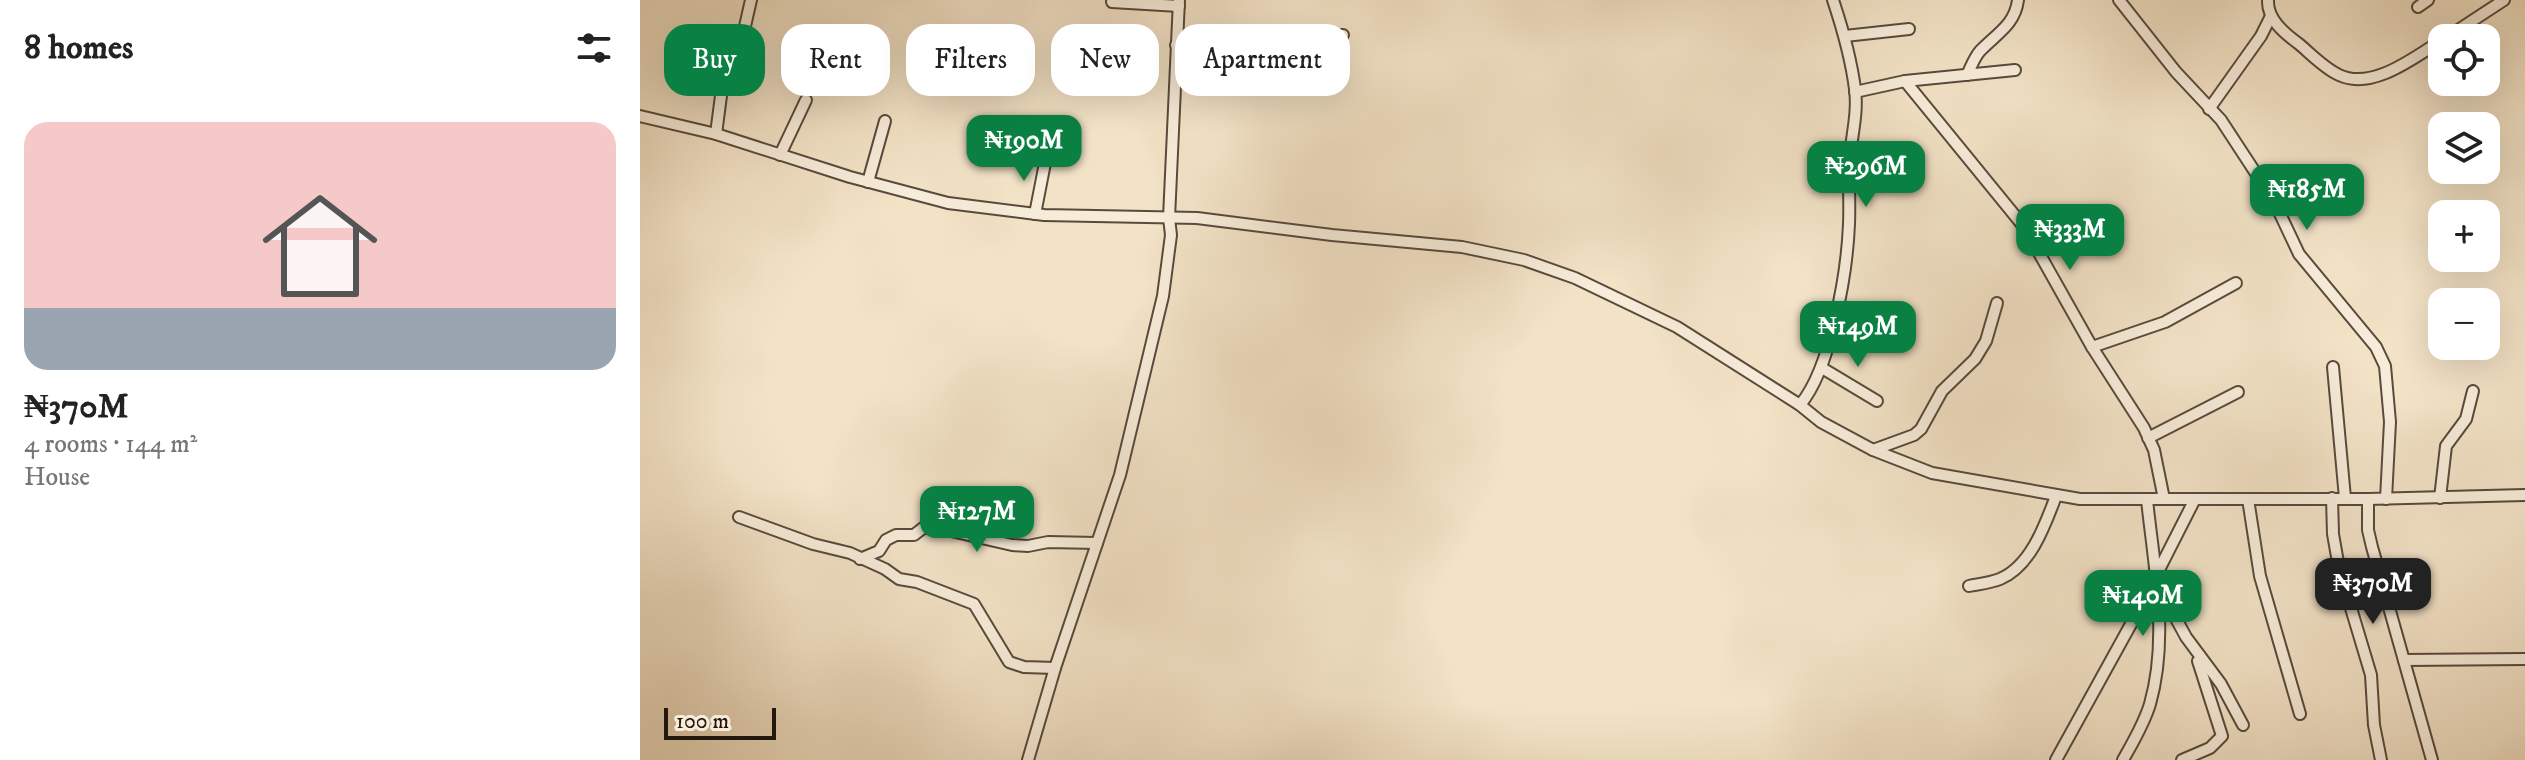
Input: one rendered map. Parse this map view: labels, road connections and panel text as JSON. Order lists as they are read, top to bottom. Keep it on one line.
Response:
{"scale_bar":"100 m","page":{"heading":"8 homes","map_buttons":["+","−"],"chip":["Buy","Rent","Filters","New","Apartment"],"list":[{"name":"₦370M","note":"4 rooms · 144 m² · House"}],"price":["₦190M","₦296M","₦185M","₦333M","₦149M","₦127M","₦370M","₦140M"],"scale":"100 m"}}
